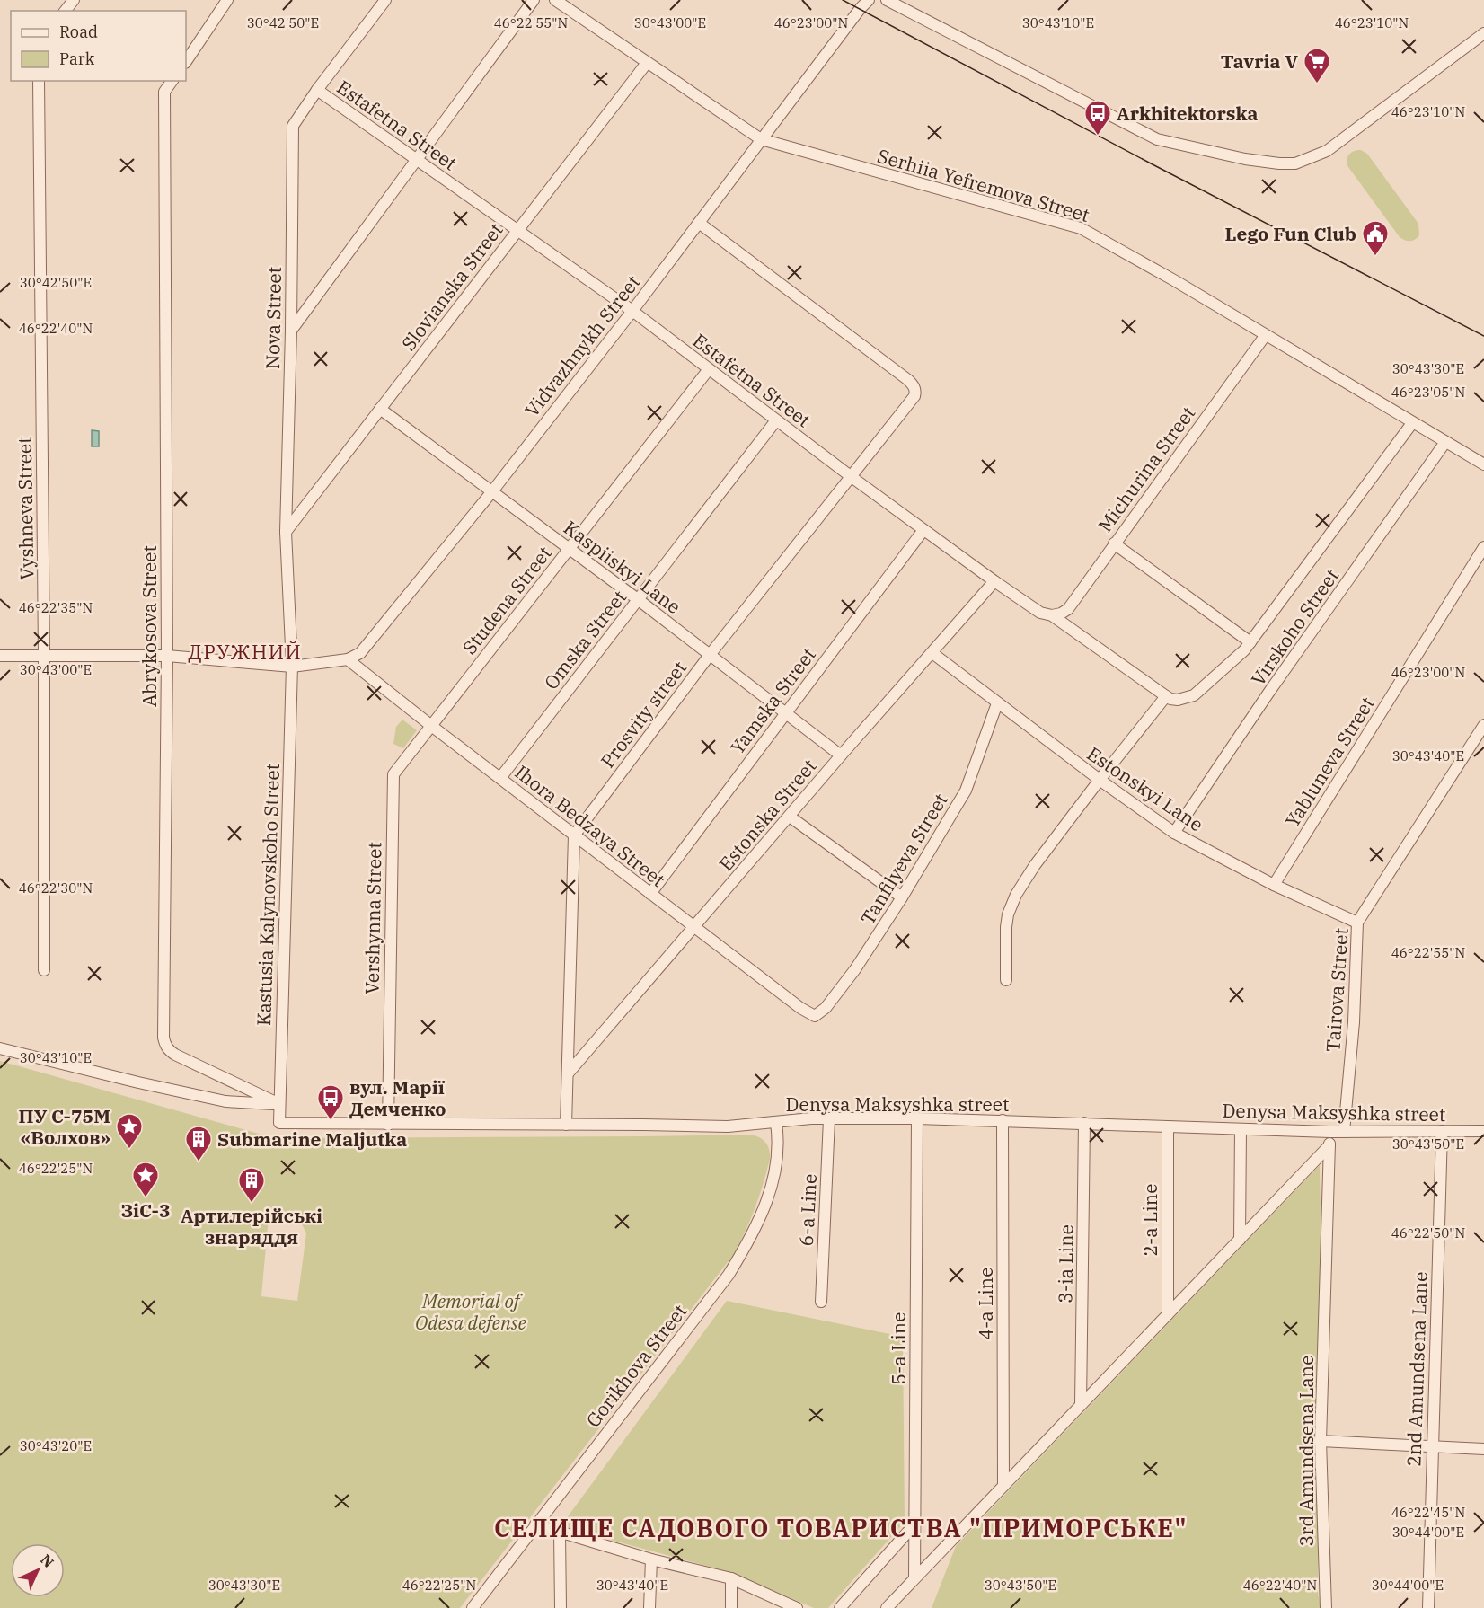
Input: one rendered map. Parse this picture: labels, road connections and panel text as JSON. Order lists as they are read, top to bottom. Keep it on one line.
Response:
{"streets":{"street":["Estafetna Street","Serhiia Yefremova Street","Slovianska Street","Nova Street","Vidvazhnykh Street","Michurina Street","Vyshneva Street","Kaspiiskyi Lane","Studena Street","Abrykosova Street","Virskoho Street","Omska Street","Yamska Street","Prosvity street","Yabluneva Street","Estonskyi Lane","Estonska Street","Ihora Bedzaya Street","Tanfilyeva Street","Kastusia Kalynovskoho Street","Vershynna Street","Tairova Street","Denysa Maksyshka street","6-a Line","2-a Line","3-ia Line","4-a Line","5-a Line","Gorikhova Street","2nd Amundsena Lane","3rd Amundsena Lane"]},"crossings":[["Estafetna Street","Slovianska Street"],["Estafetna Street","Nova Street"],["Estafetna Street","Vidvazhnykh Street"],["Estafetna Street","Michurina Street"],["Estafetna Street","Studena Street"],["Estafetna Street","Omska Street"],["Estafetna Street","Yamska Street"],["Estafetna Street","Prosvity street"],["Estafetna Street","Estonska Street"],["Serhiia Yefremova Street","Slovianska Street"],["Serhiia Yefremova Street","Vidvazhnykh Street"],["Serhiia Yefremova Street","Michurina Street"],["Serhiia Yefremova Street","Virskoho Street"],["Slovianska Street","Nova Street"],["Slovianska Street","Kaspiiskyi Lane"],["Nova Street","Vidvazhnykh Street"],["Nova Street","Kastusia Kalynovskoho Street"],["Vidvazhnykh Street","Vyshneva Street"],["Vidvazhnykh Street","Kaspiiskyi Lane"],["Vidvazhnykh Street","Abrykosova Street"],["Vidvazhnykh Street","Prosvity street"],["Vidvazhnykh Street","Ihora Bedzaya Street"],["Vidvazhnykh Street","Kastusia Kalynovskoho Street"],["Kaspiiskyi Lane","Studena Street"],["Kaspiiskyi Lane","Omska Street"],["Kaspiiskyi Lane","Yamska Street"],["Kaspiiskyi Lane","Prosvity street"],["Kaspiiskyi Lane","Estonska Street"],["Studena Street","Ihora Bedzaya Street"],["Studena Street","Vershynna Street"],["Abrykosova Street","Kastusia Kalynovskoho Street"],["Virskoho Street","Estonskyi Lane"],["Omska Street","Ihora Bedzaya Street"],["Yamska Street","Ihora Bedzaya Street"],["Prosvity street","Ihora Bedzaya Street"],["Yabluneva Street","Estonskyi Lane"],["Estonskyi Lane","Estonska Street"],["Estonskyi Lane","Tanfilyeva Street"],["Estonskyi Lane","Tairova Street"],["Estonska Street","Ihora Bedzaya Street"],["Ihora Bedzaya Street","Tanfilyeva Street"],["Ihora Bedzaya Street","Vershynna Street"],["Kastusia Kalynovskoho Street","Denysa Maksyshka street"],["Vershynna Street","Denysa Maksyshka street"],["Tairova Street","Denysa Maksyshka street"],["Denysa Maksyshka street","6-a Line"],["Denysa Maksyshka street","2-a Line"],["Denysa Maksyshka street","3-ia Line"],["Denysa Maksyshka street","4-a Line"],["Denysa Maksyshka street","5-a Line"],["Denysa Maksyshka street","Gorikhova Street"],["Denysa Maksyshka street","2nd Amundsena Lane"],["Denysa Maksyshka street","3rd Amundsena Lane"]],"districts":["ДРУЖНИЙ","СЕЛИЩЕ САДОВОГО ТОВАРИСТВА \"ПРИМОРСЬКЕ\""],"parks":["Memorial of Odesa defense"],"places":{"supermarket":["Tavria V"],"bus stop":["Arkhitektorska","вул. Марії Демченко"],"public building":["Lego Fun Club"],"place":["ПУ С-75М «Волхов»","ЗіС-3"],"building":["Submarine Maljutka","Артилерійські знаряддя"]},"legend":["Road","Park"],"north":"top right","coordinates":["46°23'10\"N","30°42'50\"E","46°22'55\"N","30°43'00\"E","46°23'00\"N","30°43'10\"E","46°22'40\"N","30°43'30\"E","46°23'05\"N","46°22'35\"N","30°43'40\"E","46°22'30\"N","30°43'50\"E","46°22'25\"N","46°22'50\"N","30°43'20\"E","46°22'45\"N","30°44'00\"E"]}
